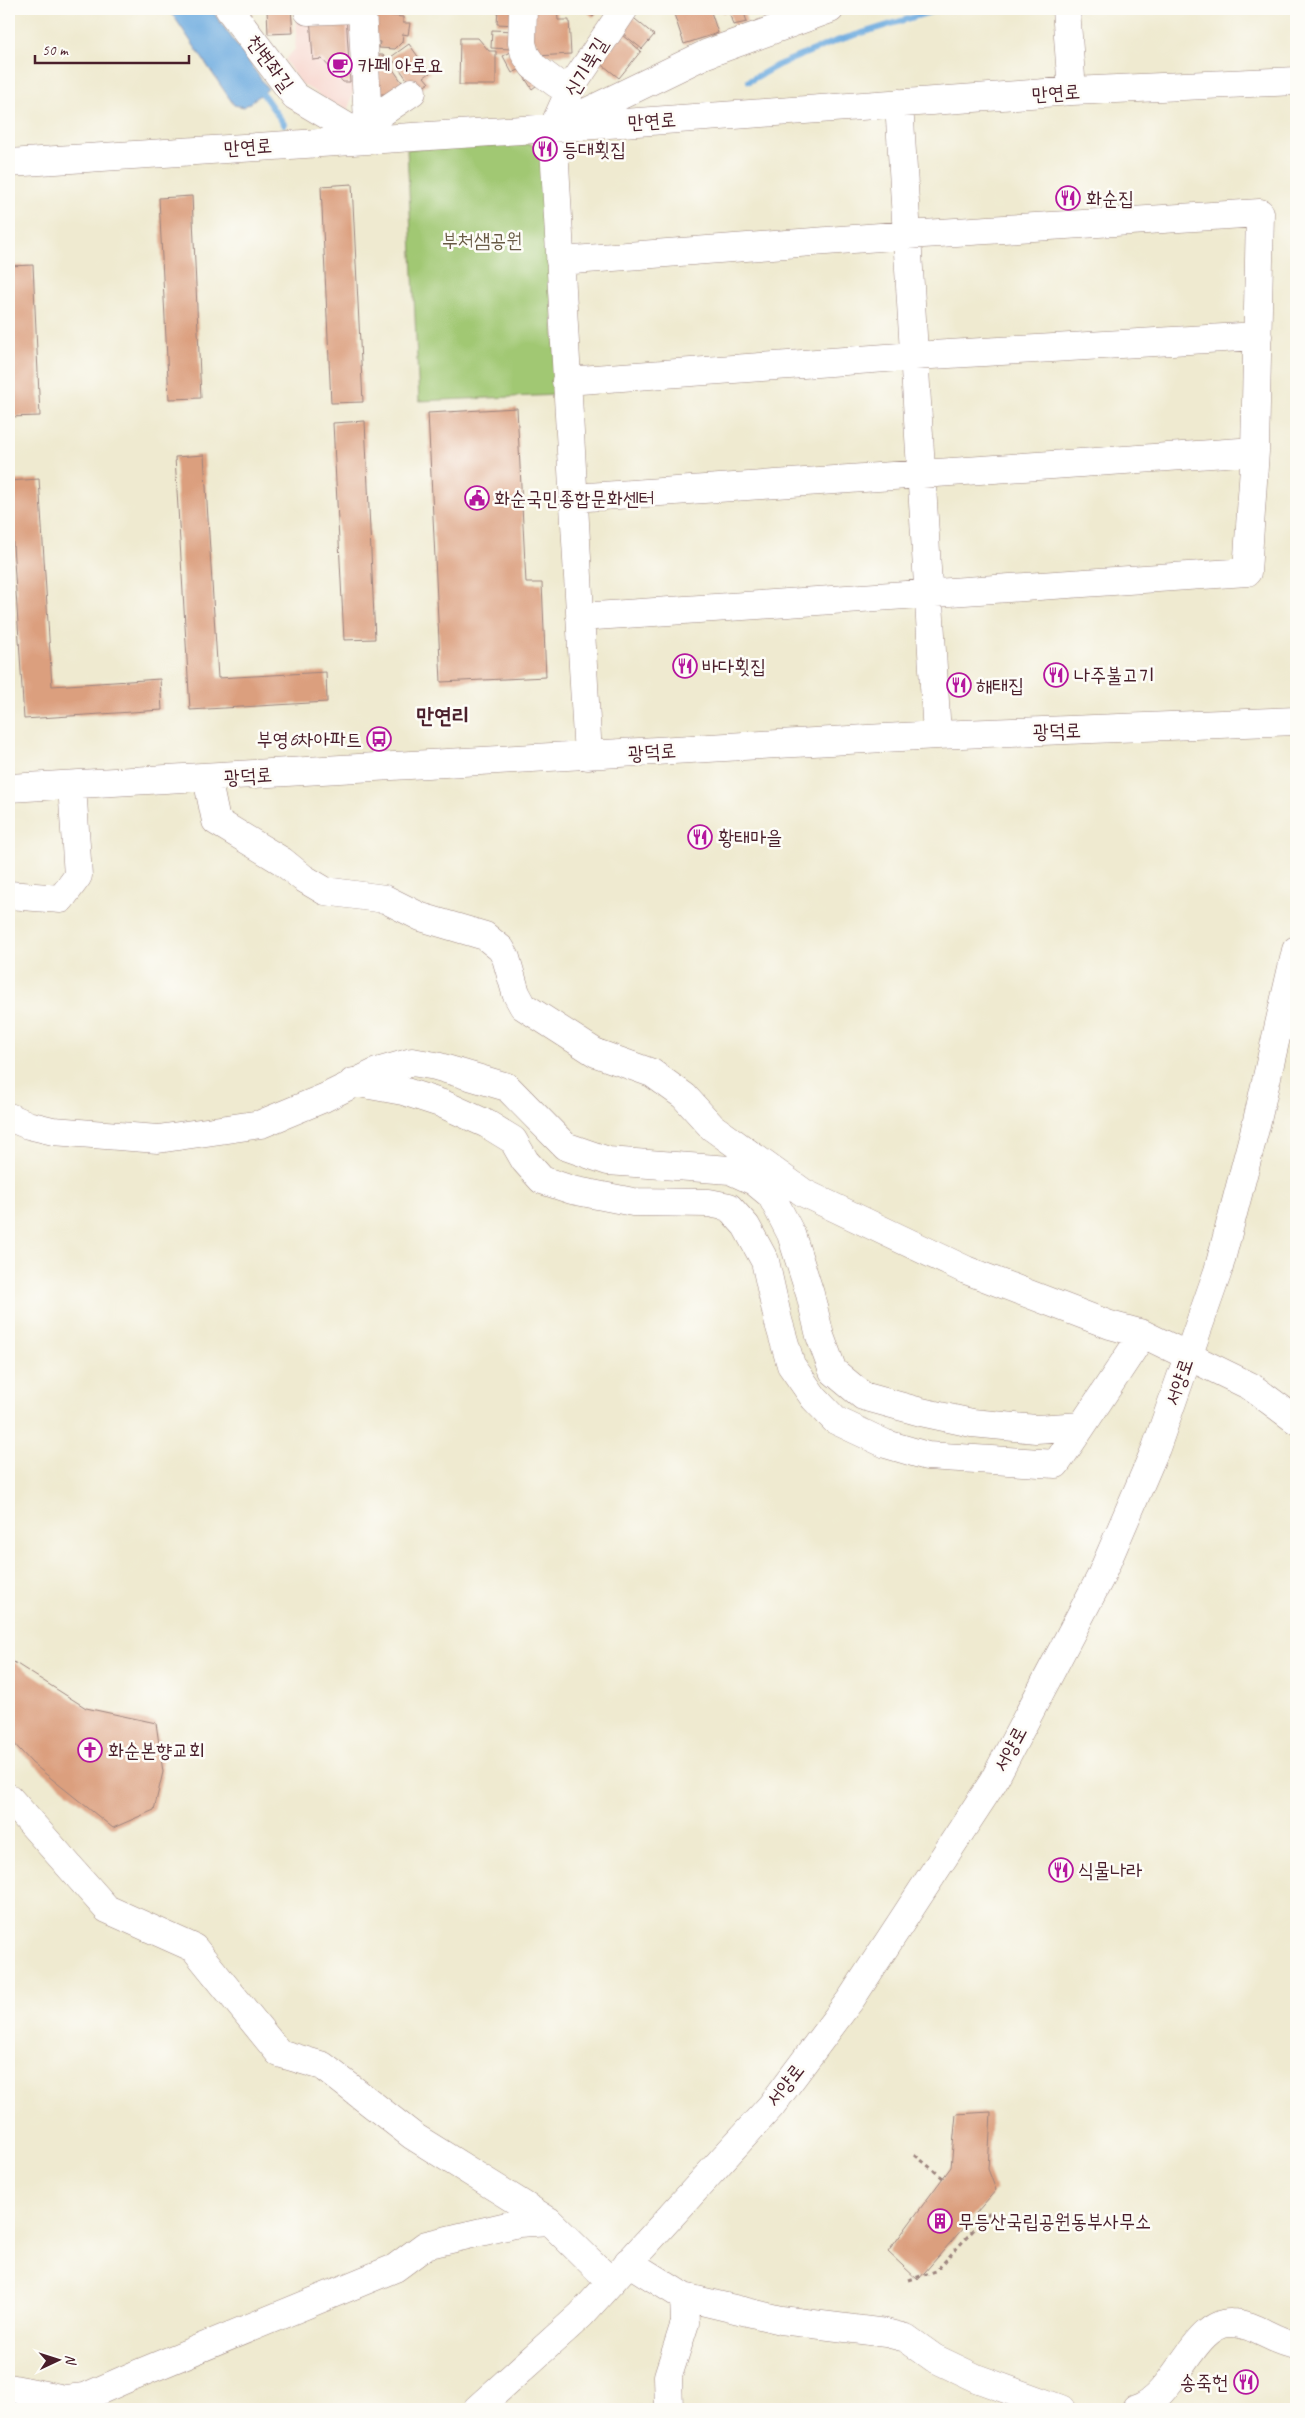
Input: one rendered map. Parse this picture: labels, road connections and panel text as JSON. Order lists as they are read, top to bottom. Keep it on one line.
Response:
{"streets":{"street":["천변좌길","신기북길","만연로","광덕로","서양로"]},"crossings":[["천변좌길","만연로"],["신기북길","만연로"]],"districts":["만연리"],"parks":["부처샘공원"],"places":{"cafe":["카페 아로요"],"restaurant":["등대횟집","화순집","바다횟집","나주불고기","해태집","황태마을","식물나라","송죽헌"],"public building":["화순국민종합문화센터"],"bus stop":["부영6차아파트"],"church":["화순본향교회"],"building":["무등산국립공원동부사무소"]},"scale_bar":"50 m","north":"right"}
